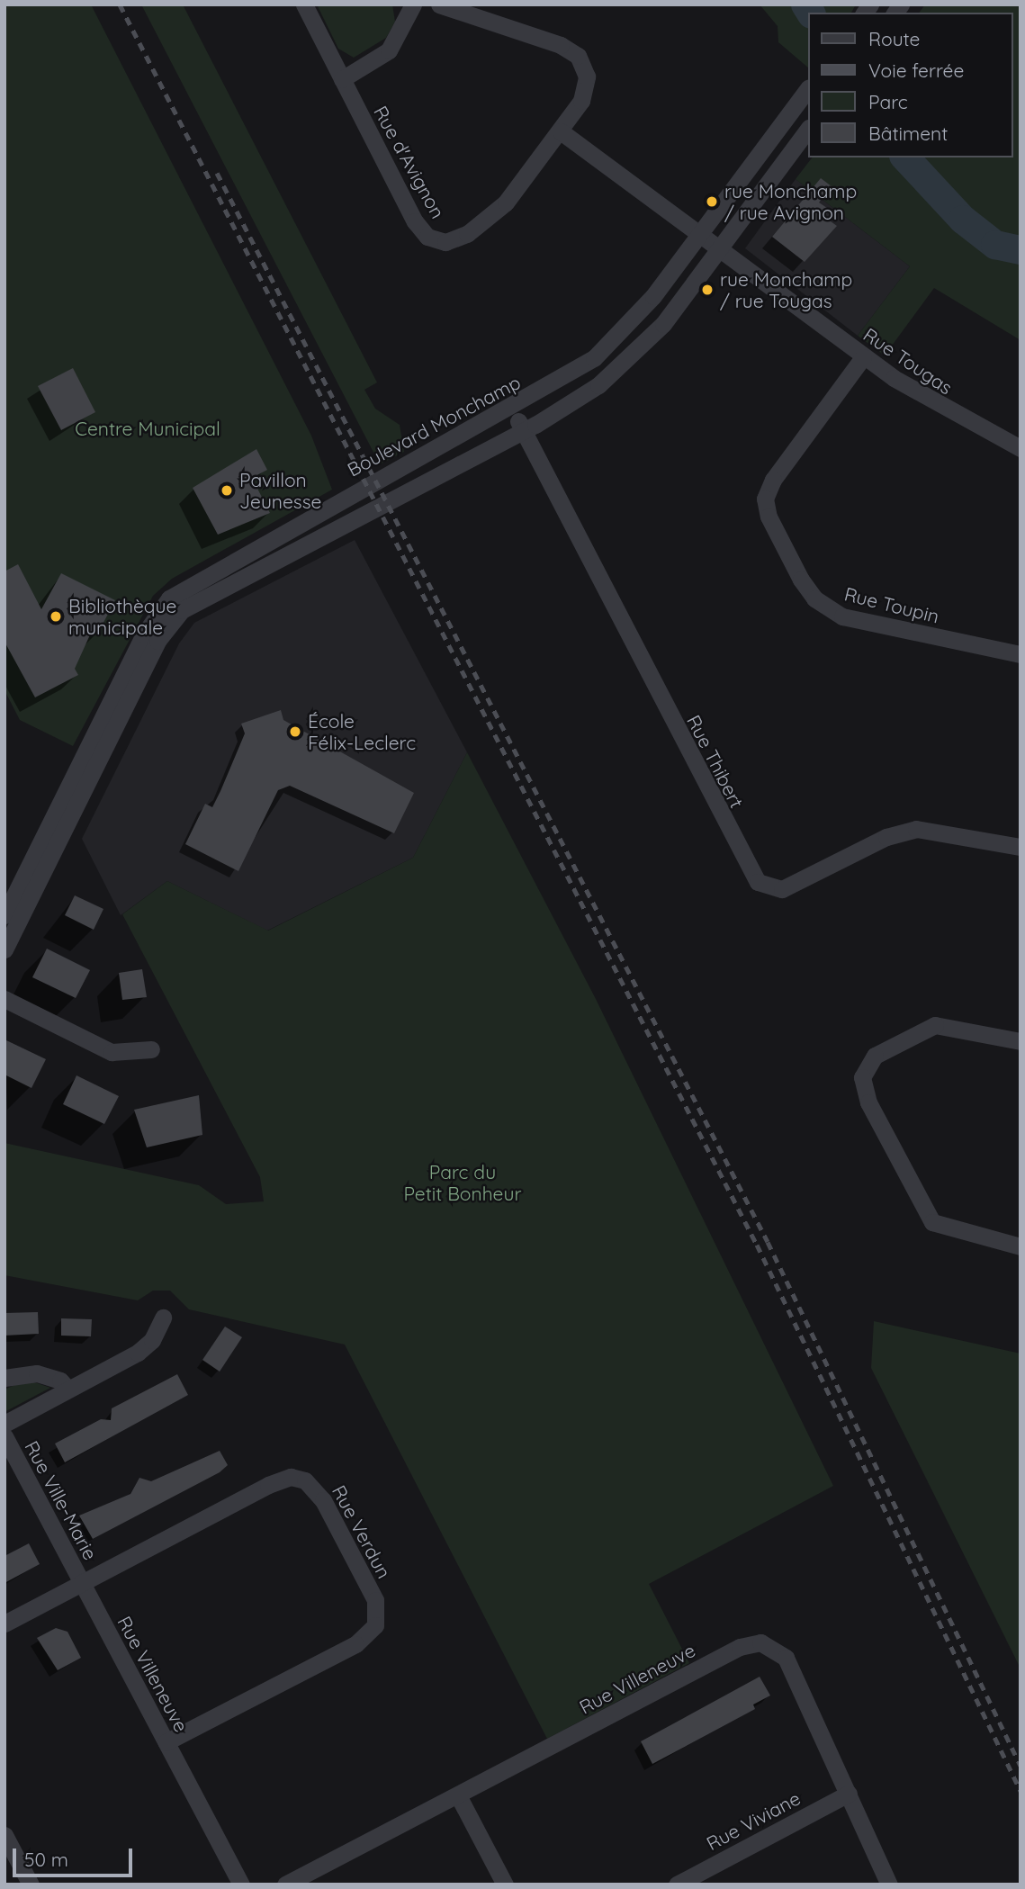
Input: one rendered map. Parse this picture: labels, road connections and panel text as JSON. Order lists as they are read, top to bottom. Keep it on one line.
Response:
{"streets":{"street":["Rue d'Avignon","Rue Tougas","Boulevard Monchamp","Rue Toupin","Rue Thibert","Rue Ville-Marie","Rue Verdun","Rue Villeneuve","Rue Viviane"]},"crossings":[["Rue Tougas","Rue Toupin"],["Boulevard Monchamp","Rue Thibert"],["Rue Ville-Marie","Rue Verdun"],["Rue Ville-Marie","Rue Villeneuve"],["Rue Verdun","Rue Villeneuve"],["Rue Villeneuve","Rue Viviane"]],"parks":["Centre Municipal","Parc du Petit Bonheur"],"places":["rue Monchamp / rue Avignon","rue Monchamp / rue Tougas","Pavillon Jeunesse","Bibliothèque municipale","École Félix-Leclerc"],"legend":["Route","Voie ferrée","Parc","Bâtiment"],"scale_bar":"50 m"}
